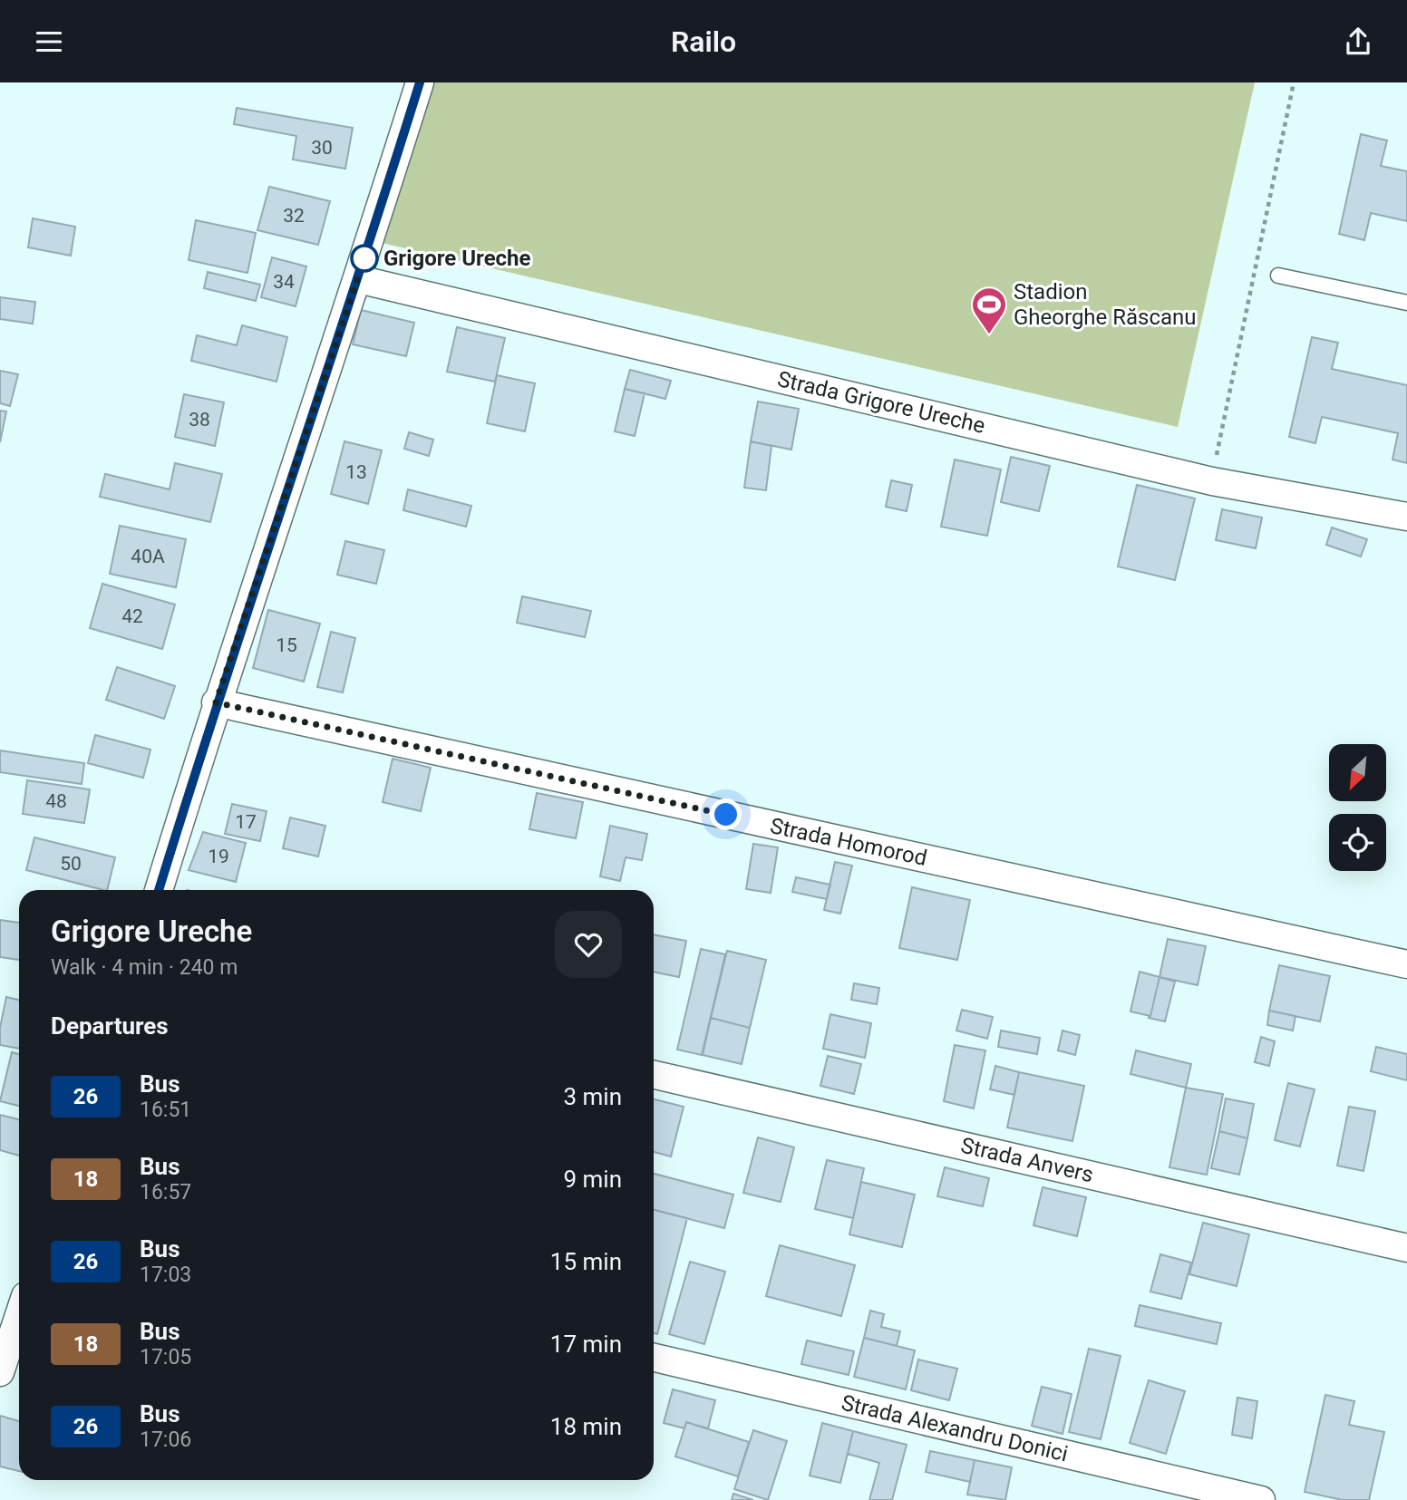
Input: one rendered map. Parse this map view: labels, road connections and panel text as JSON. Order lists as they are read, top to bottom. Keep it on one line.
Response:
{"streets":{"street":["Strada Grigore Ureche","Strada Homorod","Strada Anvers","Strada Alexandru Donici"]},"places":{"other":["Grigore Ureche"],"sports":["Stadion Gheorghe Răscanu"]},"lines":["bus line 26"],"house_numbers":["30","32","34","38","13","40A","42","15","48","17","19","50"],"north":"bottom left","page":{"header":"Railo","heading":[["Grigore Ureche","Walk · 4 min · 240 m"],"Departures"],"list":[{"mark":"26","name":"Bus","note":"16:51","value":"3 min"},{"mark":"18","name":"Bus","note":"16:57","value":"9 min"},{"mark":"26","name":"Bus","note":"17:03","value":"15 min"},{"mark":"18","name":"Bus","note":"17:05","value":"17 min"},{"mark":"26","name":"Bus","note":"17:06","value":"18 min"}]}}
